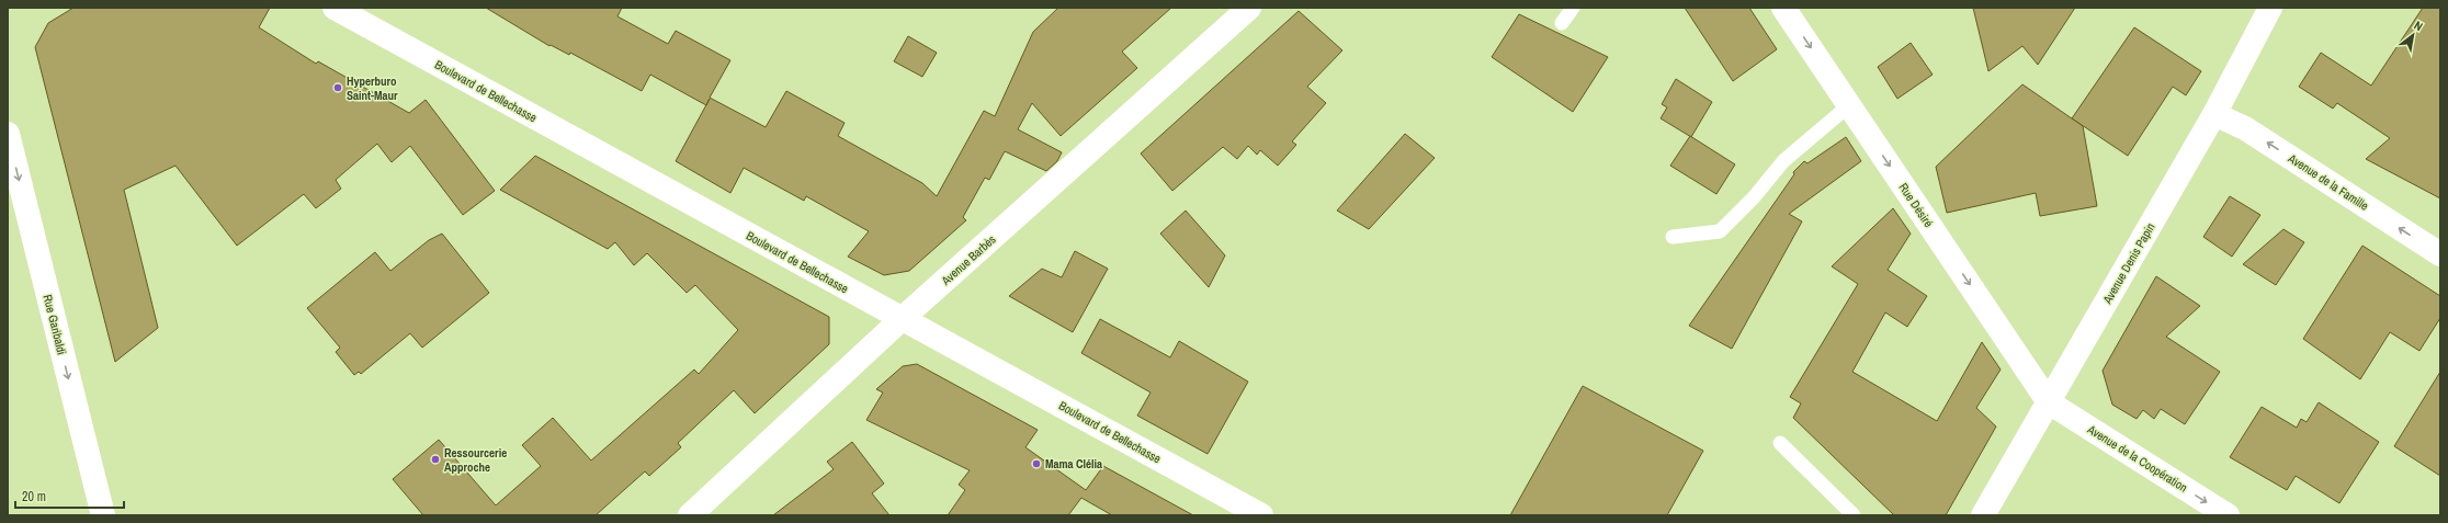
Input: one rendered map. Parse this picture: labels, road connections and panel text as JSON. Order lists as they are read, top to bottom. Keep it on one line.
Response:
{"streets":{"street":["Boulevard de Bellechasse","Avenue de la Famille","Rue Désiré","Avenue Barbès","Avenue Denis Papin","Rue Garibaldi","Avenue de la Coopération"]},"crossings":[["Boulevard de Bellechasse","Avenue Barbès"],["Avenue de la Famille","Avenue Denis Papin"],["Rue Désiré","Avenue Denis Papin"],["Rue Désiré","Avenue de la Coopération"],["Avenue Denis Papin","Avenue de la Coopération"]],"one_way":["Avenue de la Famille","Rue Désiré","Rue Garibaldi","Avenue de la Coopération"],"places":["Hyperburo Saint-Maur","Ressourcerie Approche","Mama Clélia"],"scale_bar":"20 m","north":"top right"}
